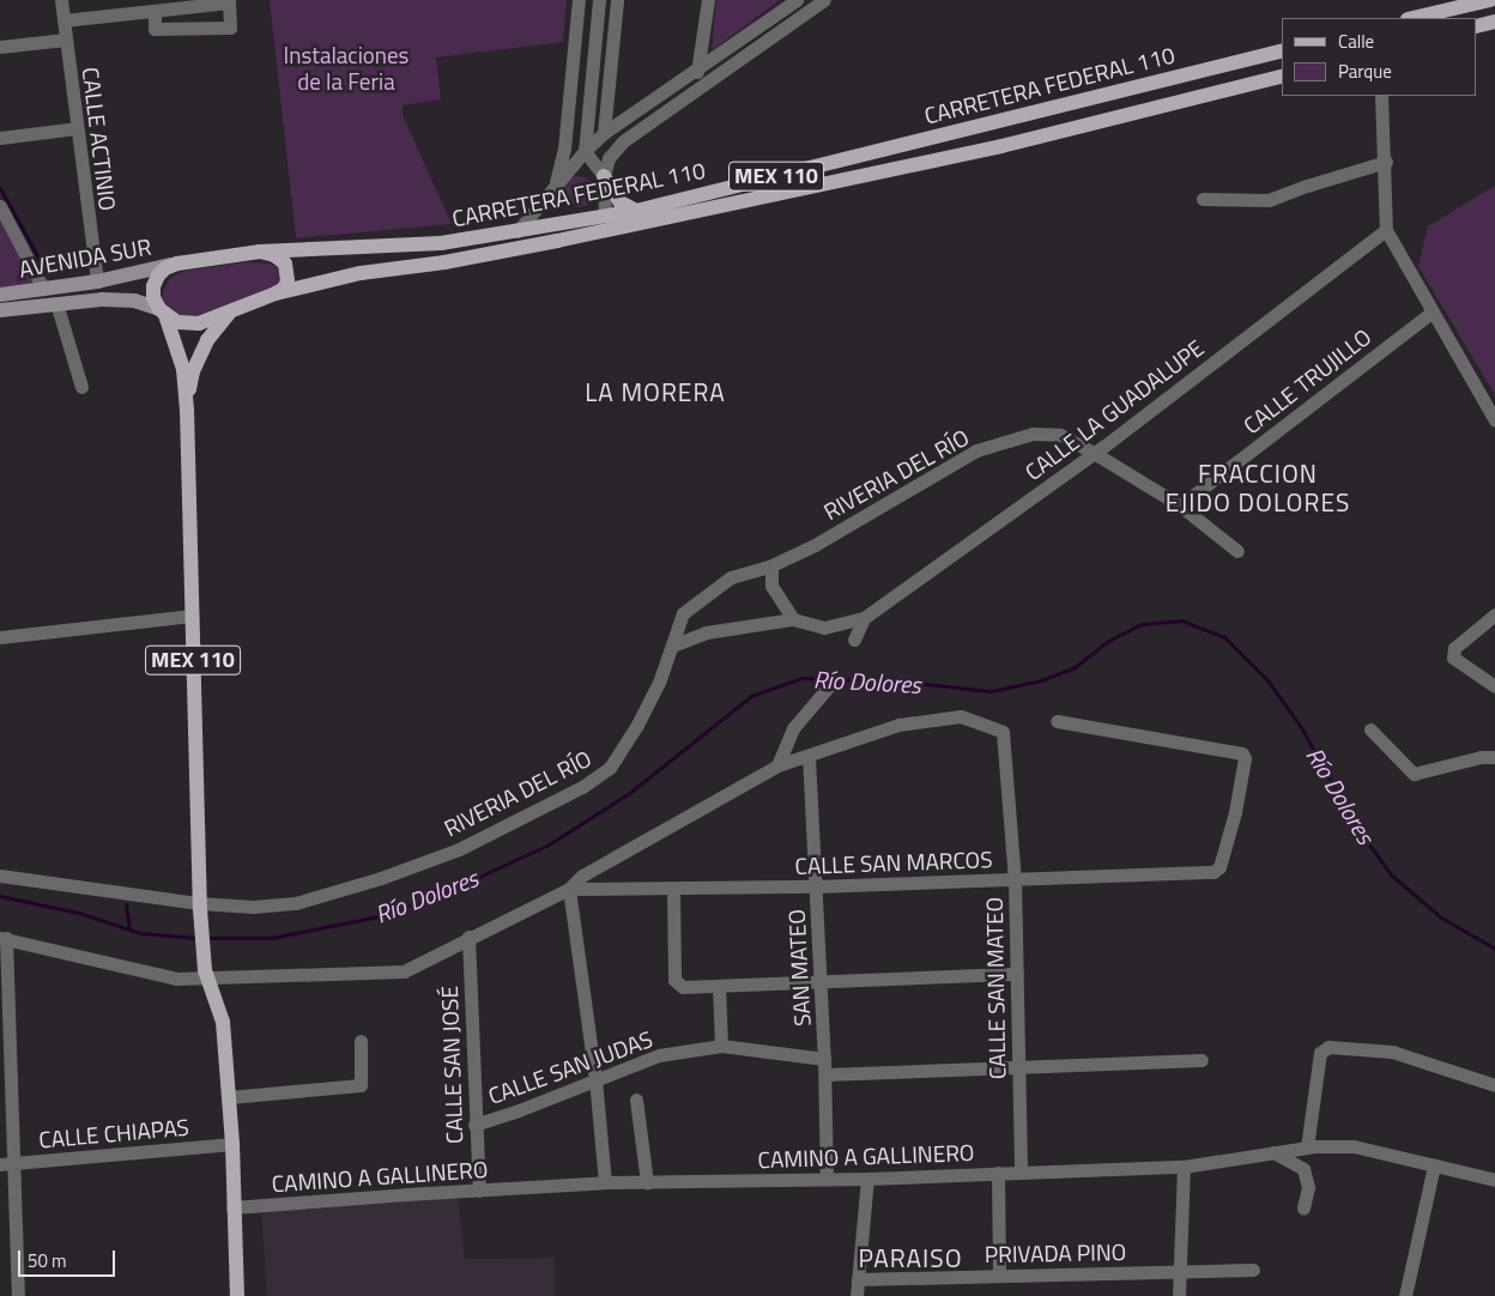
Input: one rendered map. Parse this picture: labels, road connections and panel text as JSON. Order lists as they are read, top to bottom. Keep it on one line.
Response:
{"streets":{"main road":["CARRETERA FEDERAL 110","MEX 110","AVENIDA SUR"],"street":["CALLE ACTINIO","CALLE TRUJILLO","CALLE LA GUADALUPE","RIVERIA DEL RÍO","CALLE SAN MARCOS","SAN MATEO","CALLE SAN MATEO","CALLE SAN JOSÉ","CALLE SAN JUDAS","CALLE CHIAPAS","CAMINO A GALLINERO","PRIVADA PINO"]},"crossings":[["CARRETERA FEDERAL 110","MEX 110"],["CALLE ACTINIO","AVENIDA SUR"],["MEX 110","AVENIDA SUR"],["MEX 110","RIVERIA DEL RÍO"],["MEX 110","CALLE CHIAPAS"],["MEX 110","CAMINO A GALLINERO"],["CALLE TRUJILLO","RIVERIA DEL RÍO"],["CALLE LA GUADALUPE","RIVERIA DEL RÍO"],["CALLE SAN MARCOS","SAN MATEO"],["CALLE SAN MARCOS","CALLE SAN MATEO"],["SAN MATEO","CALLE SAN MATEO"],["SAN MATEO","CALLE SAN JUDAS"],["SAN MATEO","CAMINO A GALLINERO"],["CALLE SAN MATEO","CAMINO A GALLINERO"],["CALLE SAN JOSÉ","CALLE SAN JUDAS"],["CALLE SAN JOSÉ","CAMINO A GALLINERO"]],"districts":["LA MORERA","FRACCION EJIDO DOLORES","PARAISO"],"water":["Río Dolores"],"parks":["Instalaciones de la Feria"],"legend":["Calle","Parque"],"scale_bar":"50 m"}
